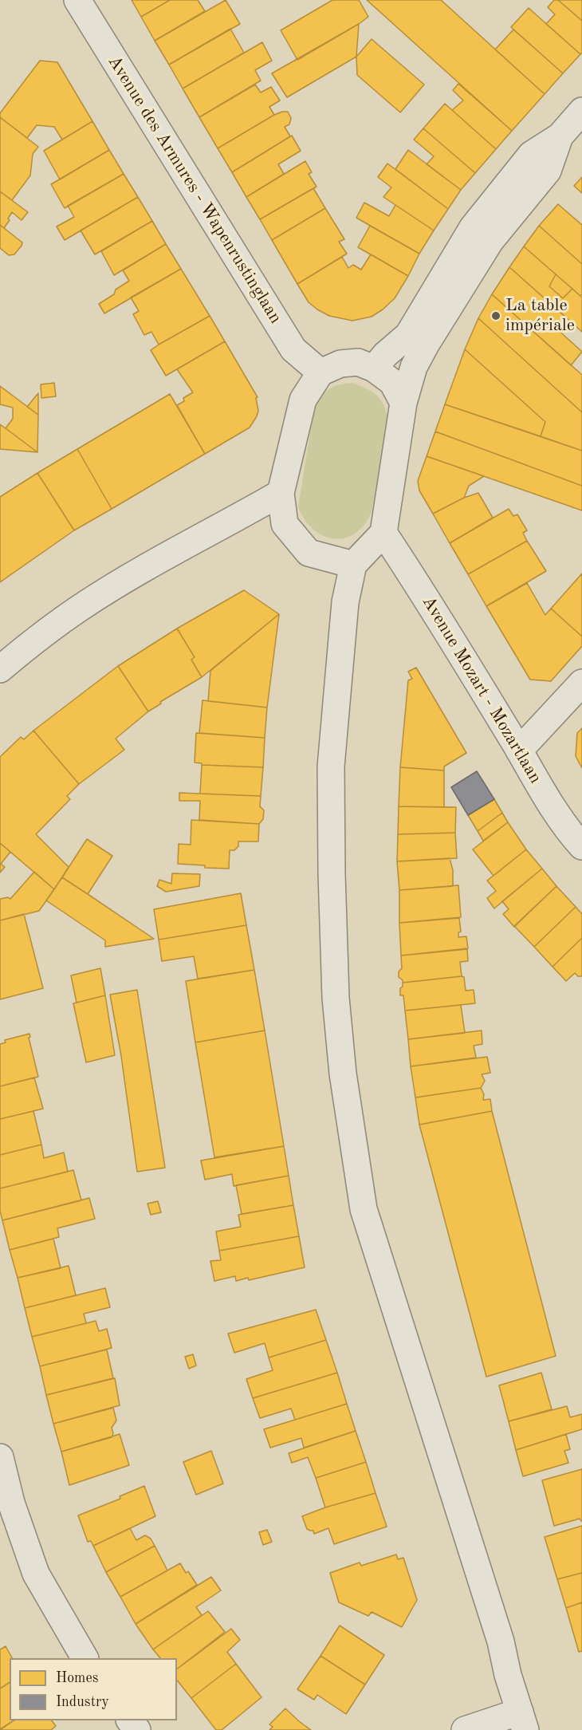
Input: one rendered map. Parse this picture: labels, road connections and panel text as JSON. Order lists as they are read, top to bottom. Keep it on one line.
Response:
{"streets":{"street":["Avenue des Armures - Wapenrustinglaan","Avenue Mozart - Mozartlaan"]},"places":["La table impériale"],"legend":["Homes","Industry"]}
